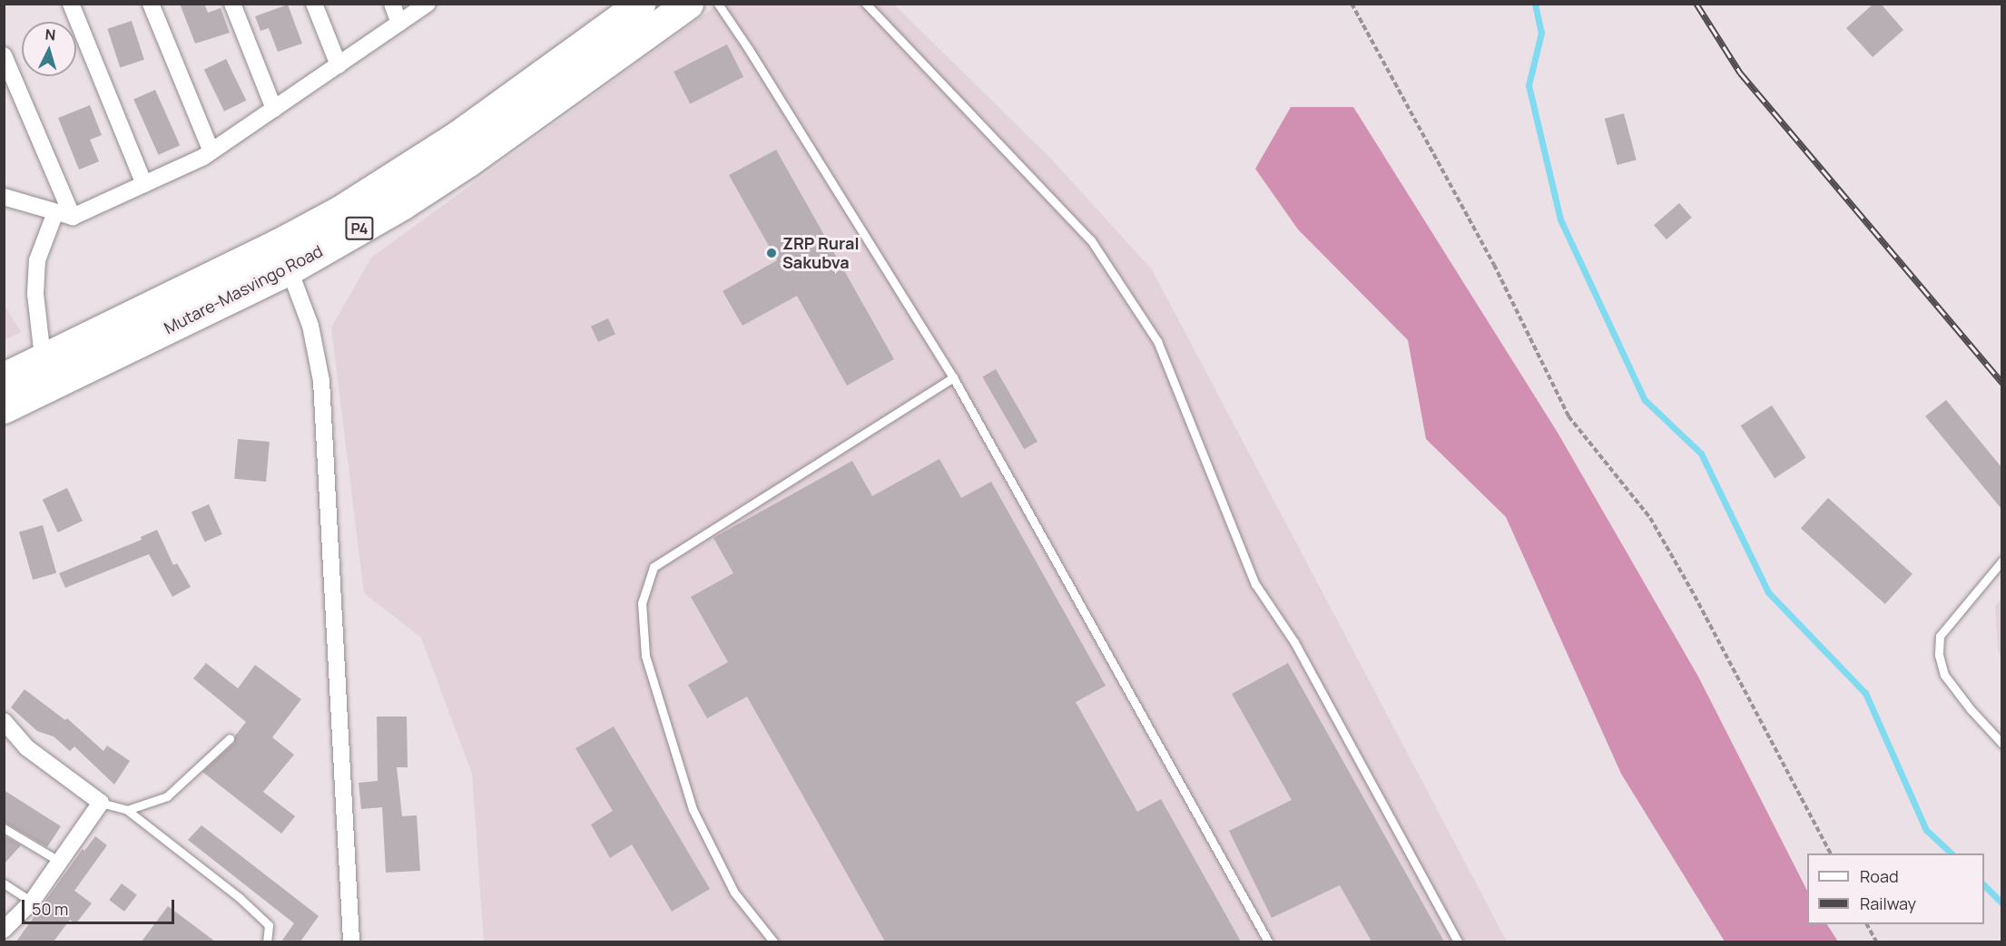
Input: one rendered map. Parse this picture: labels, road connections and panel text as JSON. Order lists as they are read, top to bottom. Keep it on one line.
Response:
{"streets":{"highway":["P4","Mutare-Masvingo Road"]},"places":["ZRP Rural Sakubva"],"legend":["Road","Railway"],"scale_bar":"50 m","north":"top"}
